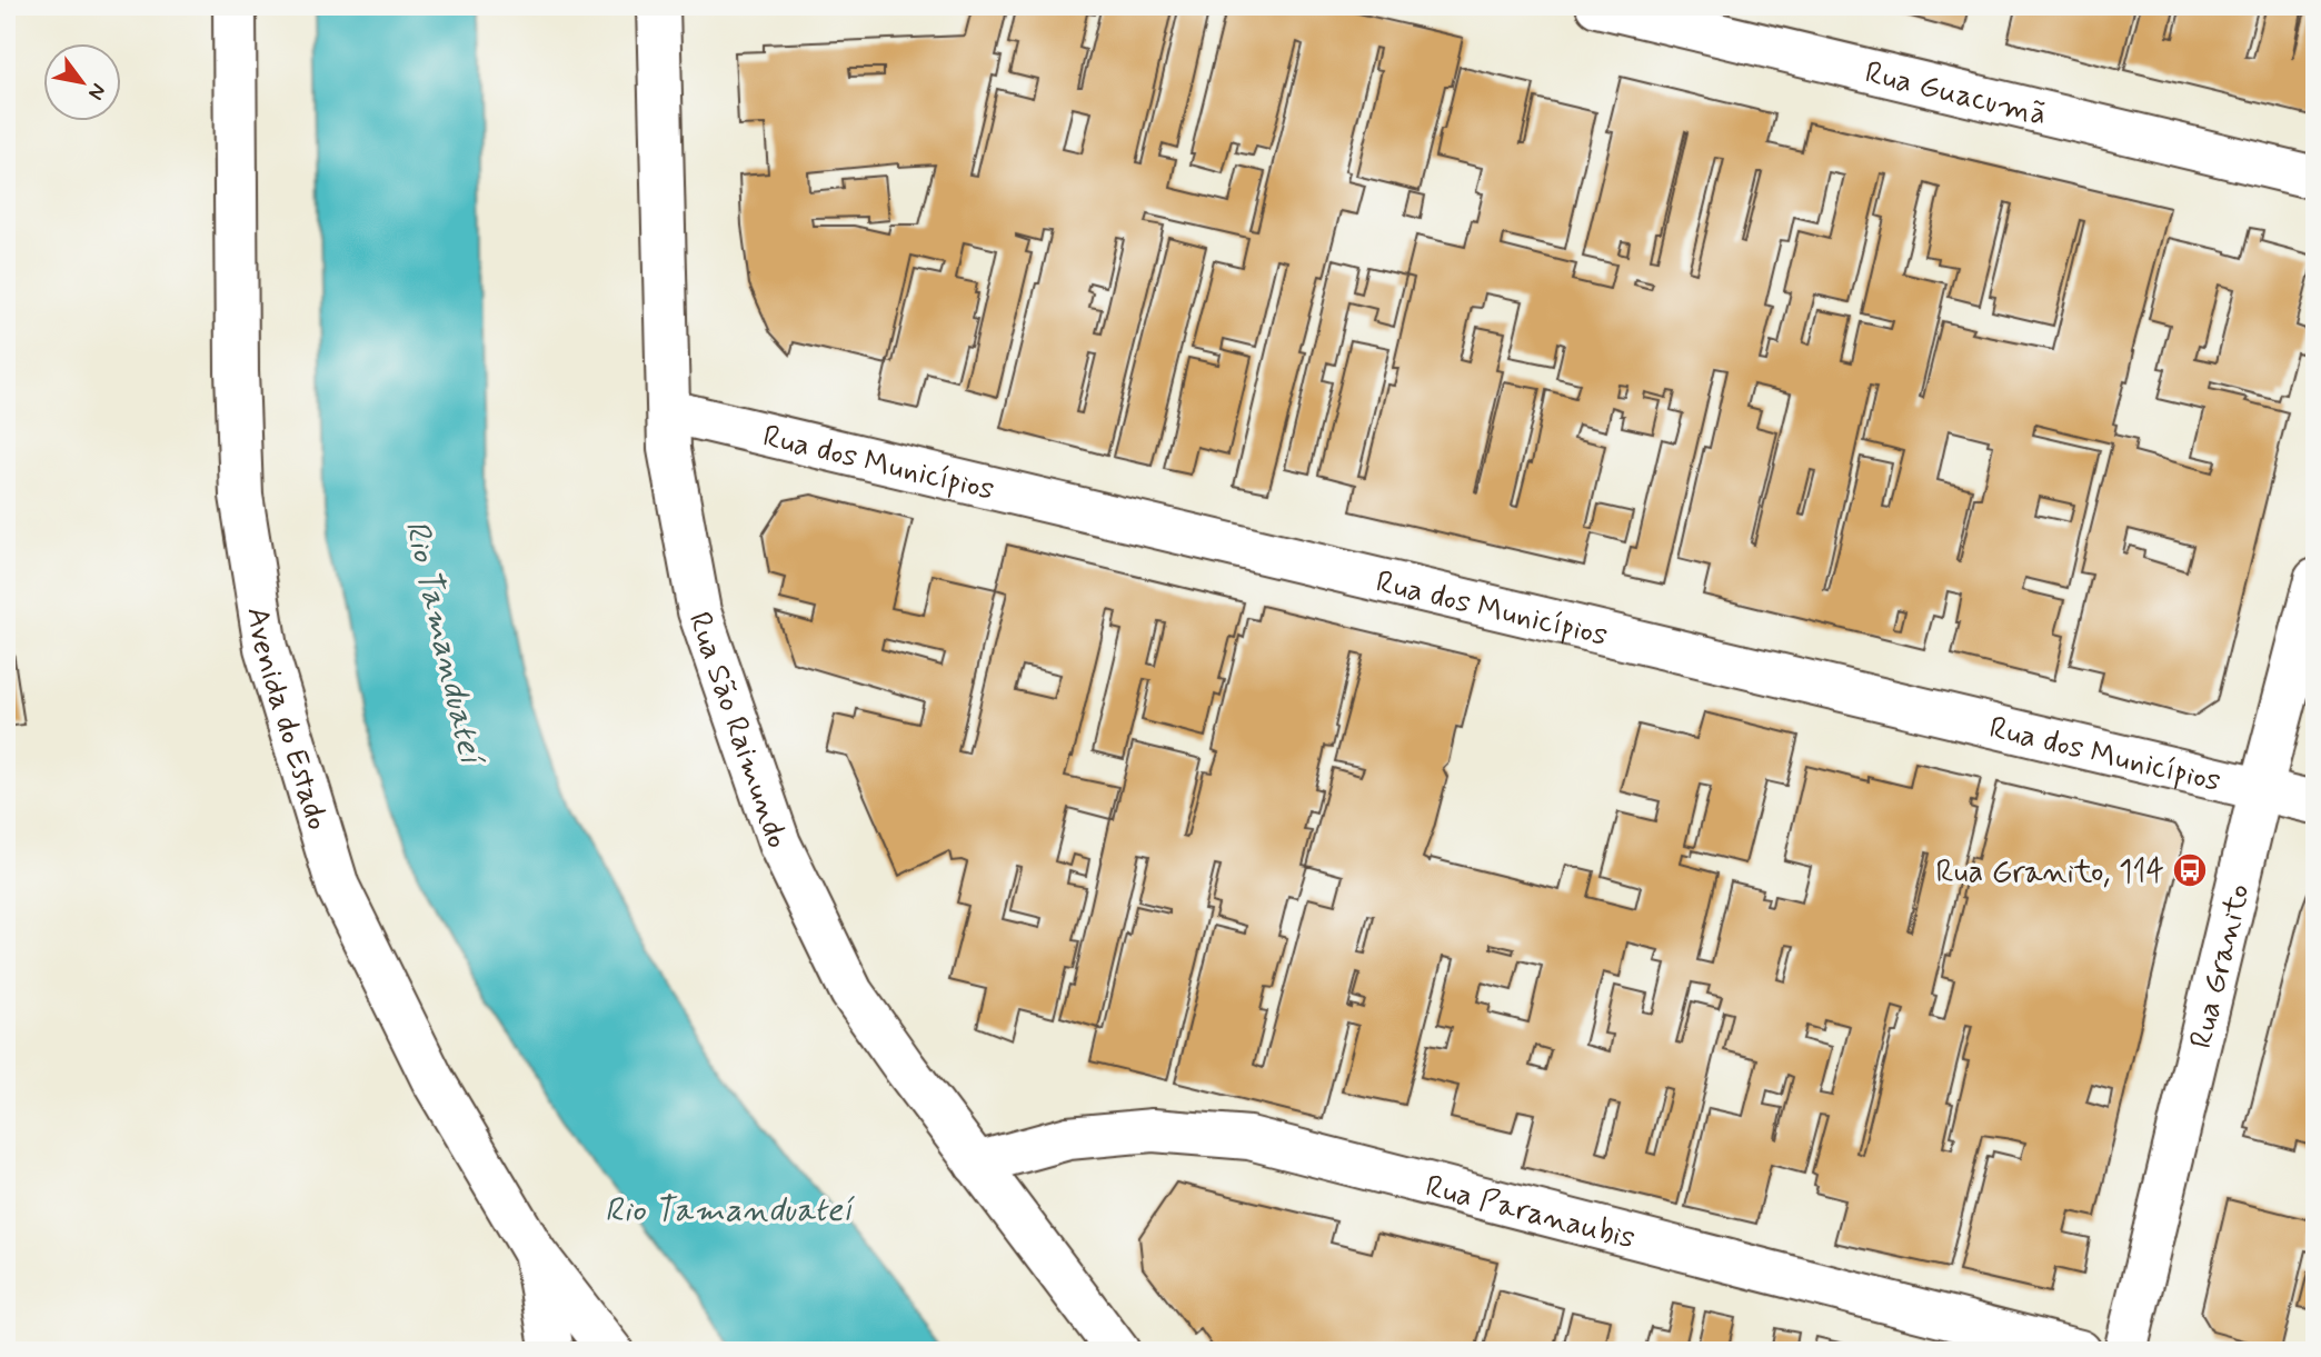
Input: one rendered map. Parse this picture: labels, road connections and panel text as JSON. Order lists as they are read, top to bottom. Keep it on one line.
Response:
{"streets":{"main road":["Rua Guacumã","Rua dos Municípios","Avenida do Estado","Rua São Raimundo","Rua Granito","Rua Paranaubis"]},"crossings":[["Rua dos Municípios","Rua São Raimundo"],["Rua dos Municípios","Rua Granito"],["Rua São Raimundo","Rua Paranaubis"]],"water":["Rio Tamanduateí"],"places":{"bus stop":["Rua Granito, 114"]},"north":"bottom right"}
